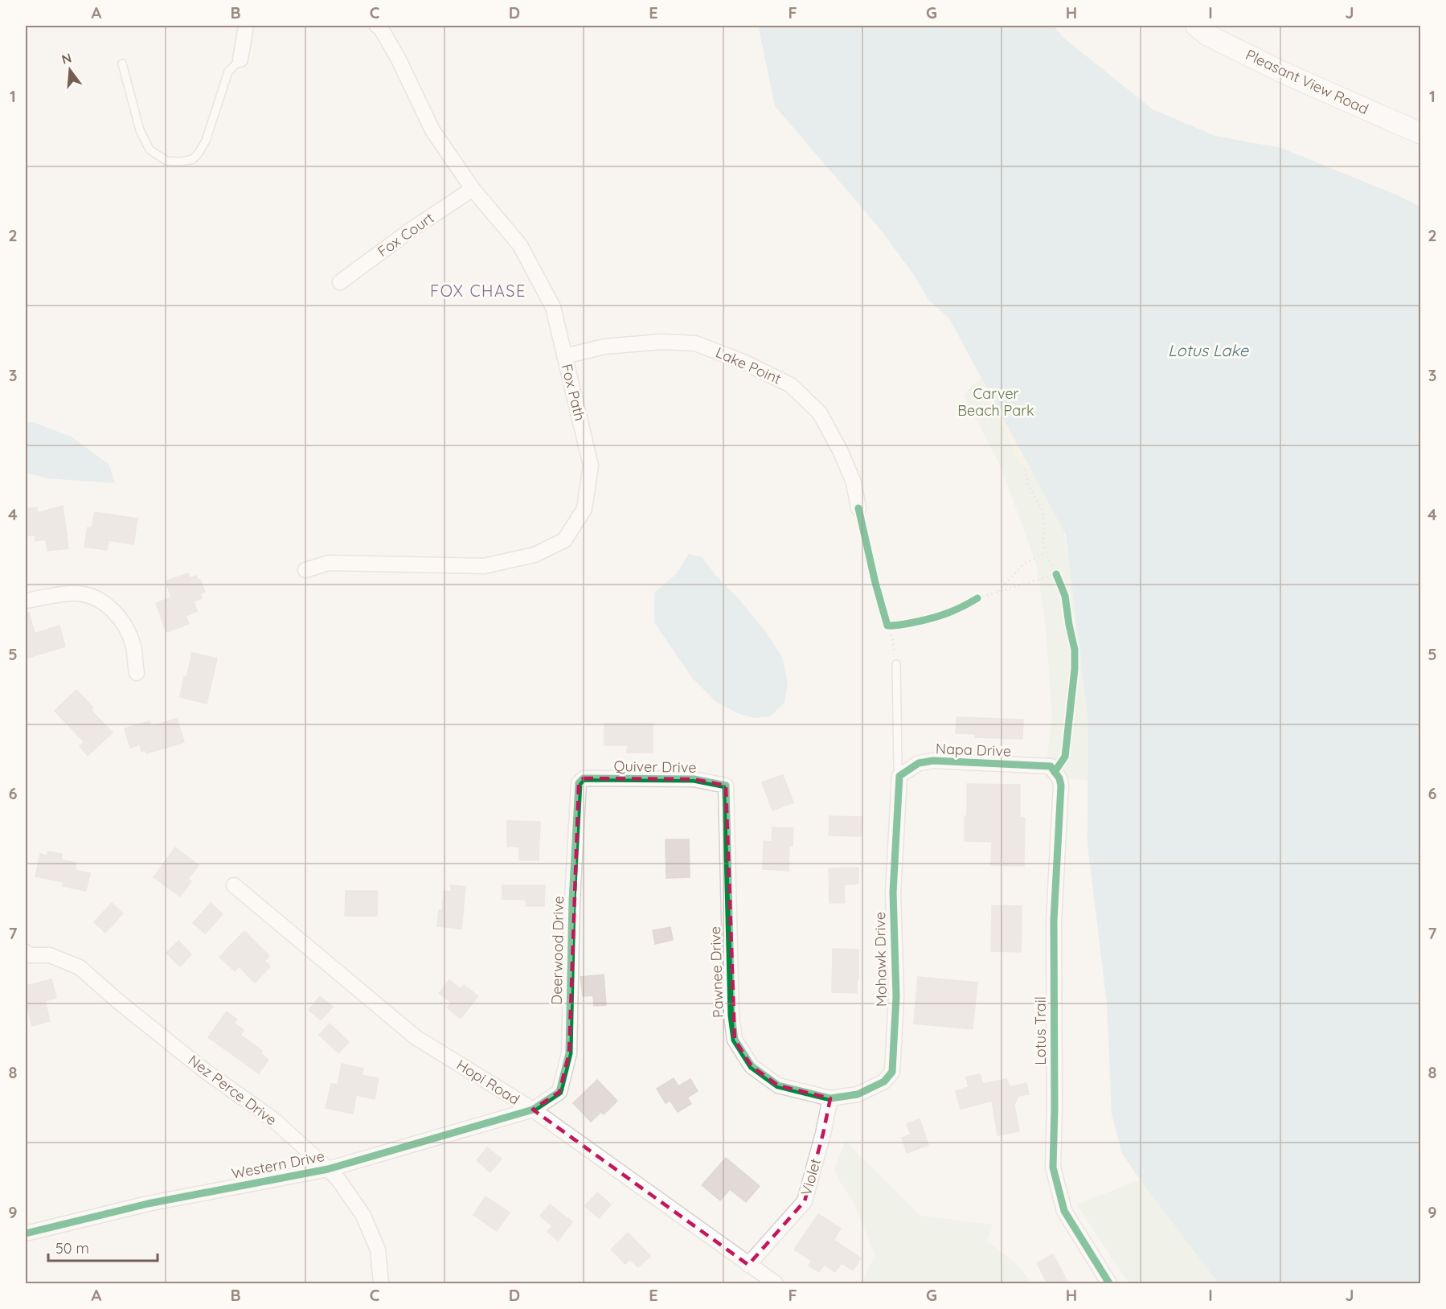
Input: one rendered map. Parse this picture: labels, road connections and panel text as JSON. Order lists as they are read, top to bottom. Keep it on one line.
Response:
{"streets":{"street":["Pleasant View Road","Fox Court","Lake Point","Fox Path","Napa Drive","Quiver Drive","Deerwood Drive","Mohawk Drive","Pawnee Drive","Lotus Trail","Hopi Road","Nez Perce Drive","Western Drive","Violet"]},"crossings":[["Fox Court","Fox Path"],["Lake Point","Fox Path"],["Napa Drive","Mohawk Drive"],["Napa Drive","Lotus Trail"],["Quiver Drive","Deerwood Drive"],["Quiver Drive","Pawnee Drive"],["Deerwood Drive","Hopi Road"],["Deerwood Drive","Western Drive"],["Mohawk Drive","Pawnee Drive"],["Mohawk Drive","Violet"],["Pawnee Drive","Violet"],["Hopi Road","Western Drive"],["Hopi Road","Violet"],["Nez Perce Drive","Western Drive"]],"districts":["FOX CHASE"],"water":["Lotus Lake"],"parks":["Carver Beach Park"],"scale_bar":"50 m","north":"top","grid":{"columns":["A","B","C","D","E","F","G","H","I","J"],"rows":["1","2","3","4","5","6","7","8","9"]}}
